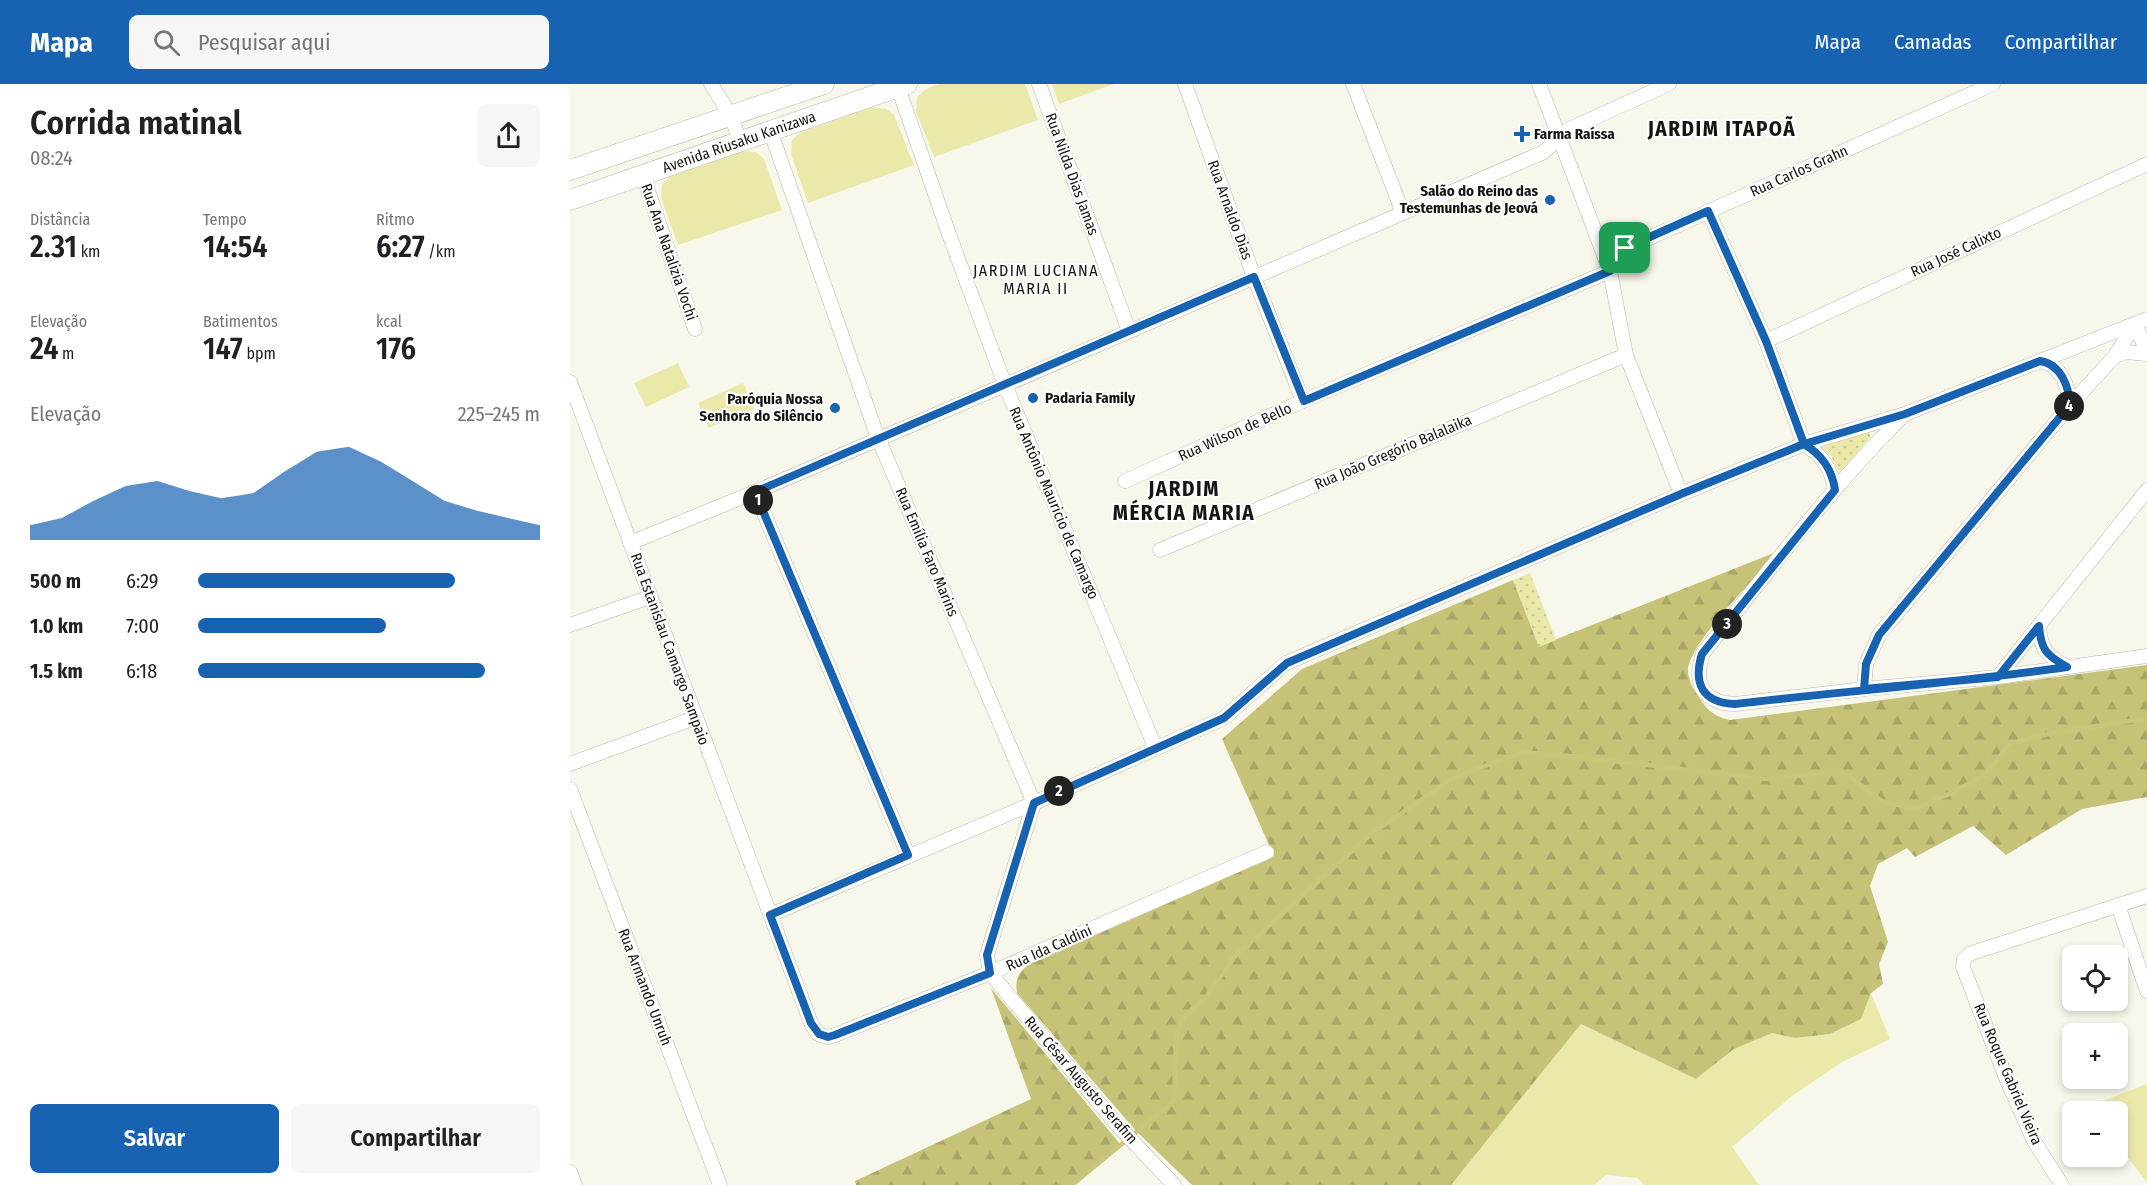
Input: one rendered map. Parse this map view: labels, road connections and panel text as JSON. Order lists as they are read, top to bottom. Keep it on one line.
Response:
{"streets":{"street":["Avenida Riusaku Kanizawa","Rua Carlos Grahn","Rua Nilda Dias Jamas","Rua Arnaldo Dias","Rua Ana Natalizia Vochi","Rua José Calixto","Rua Wilson de Bello","Rua João Gregório Balalaika","Rua Antônio Mauricio de Camargo","Rua Emília Faro Marins","Rua Estanislau Camargo Sampaio","Rua Ida Caldini","Rua Armando Unruh","Rua Roque Gabriel Vieira","Rua César Augusto Serafim"]},"crossings":[["Avenida Riusaku Kanizawa","Rua Ana Natalizia Vochi"],["Avenida Riusaku Kanizawa","Rua Antônio Mauricio de Camargo"],["Avenida Riusaku Kanizawa","Rua Emília Faro Marins"],["Rua Nilda Dias Jamas","Rua Estanislau Camargo Sampaio"],["Rua Arnaldo Dias","Rua Wilson de Bello"],["Rua Arnaldo Dias","Rua Estanislau Camargo Sampaio"],["Rua Antônio Mauricio de Camargo","Rua Estanislau Camargo Sampaio"],["Rua Emília Faro Marins","Rua Estanislau Camargo Sampaio"],["Rua Estanislau Camargo Sampaio","Rua Ida Caldini"],["Rua Ida Caldini","Rua César Augusto Serafim"]],"districts":["JARDIM ITAPOÃ","JARDIM LUCIANA MARIA II","JARDIM MÉRCIA MARIA"],"places":{"health":["Farma Raíssa"],"other":["Salão do Reino das Testemunhas de Jeová","Padaria Family","Paróquia Nossa Senhora do Silêncio"]},"page":{"header":"Mapa","search":"Pesquisar aqui","nav":["Mapa","Camadas","Compartilhar"],"heading":["Corrida matinal","08:24"],"stats":[["Distância","2.31 km"],["Tempo","14:54"],["Ritmo","6:27 /km"],["Elevação","24 m"],["Batimentos","147 bpm"],["kcal","176"]],"chart":["Elevação","225–245 m"],"pins":["4","1","3","2"],"list":[{"name":"500 m","note":"6:29"},{"name":"1.0 km","note":"7:00"},{"name":"1.5 km","note":"6:18"}],"map_buttons":["+","−"],"buttons":["Salvar","Compartilhar"]}}
